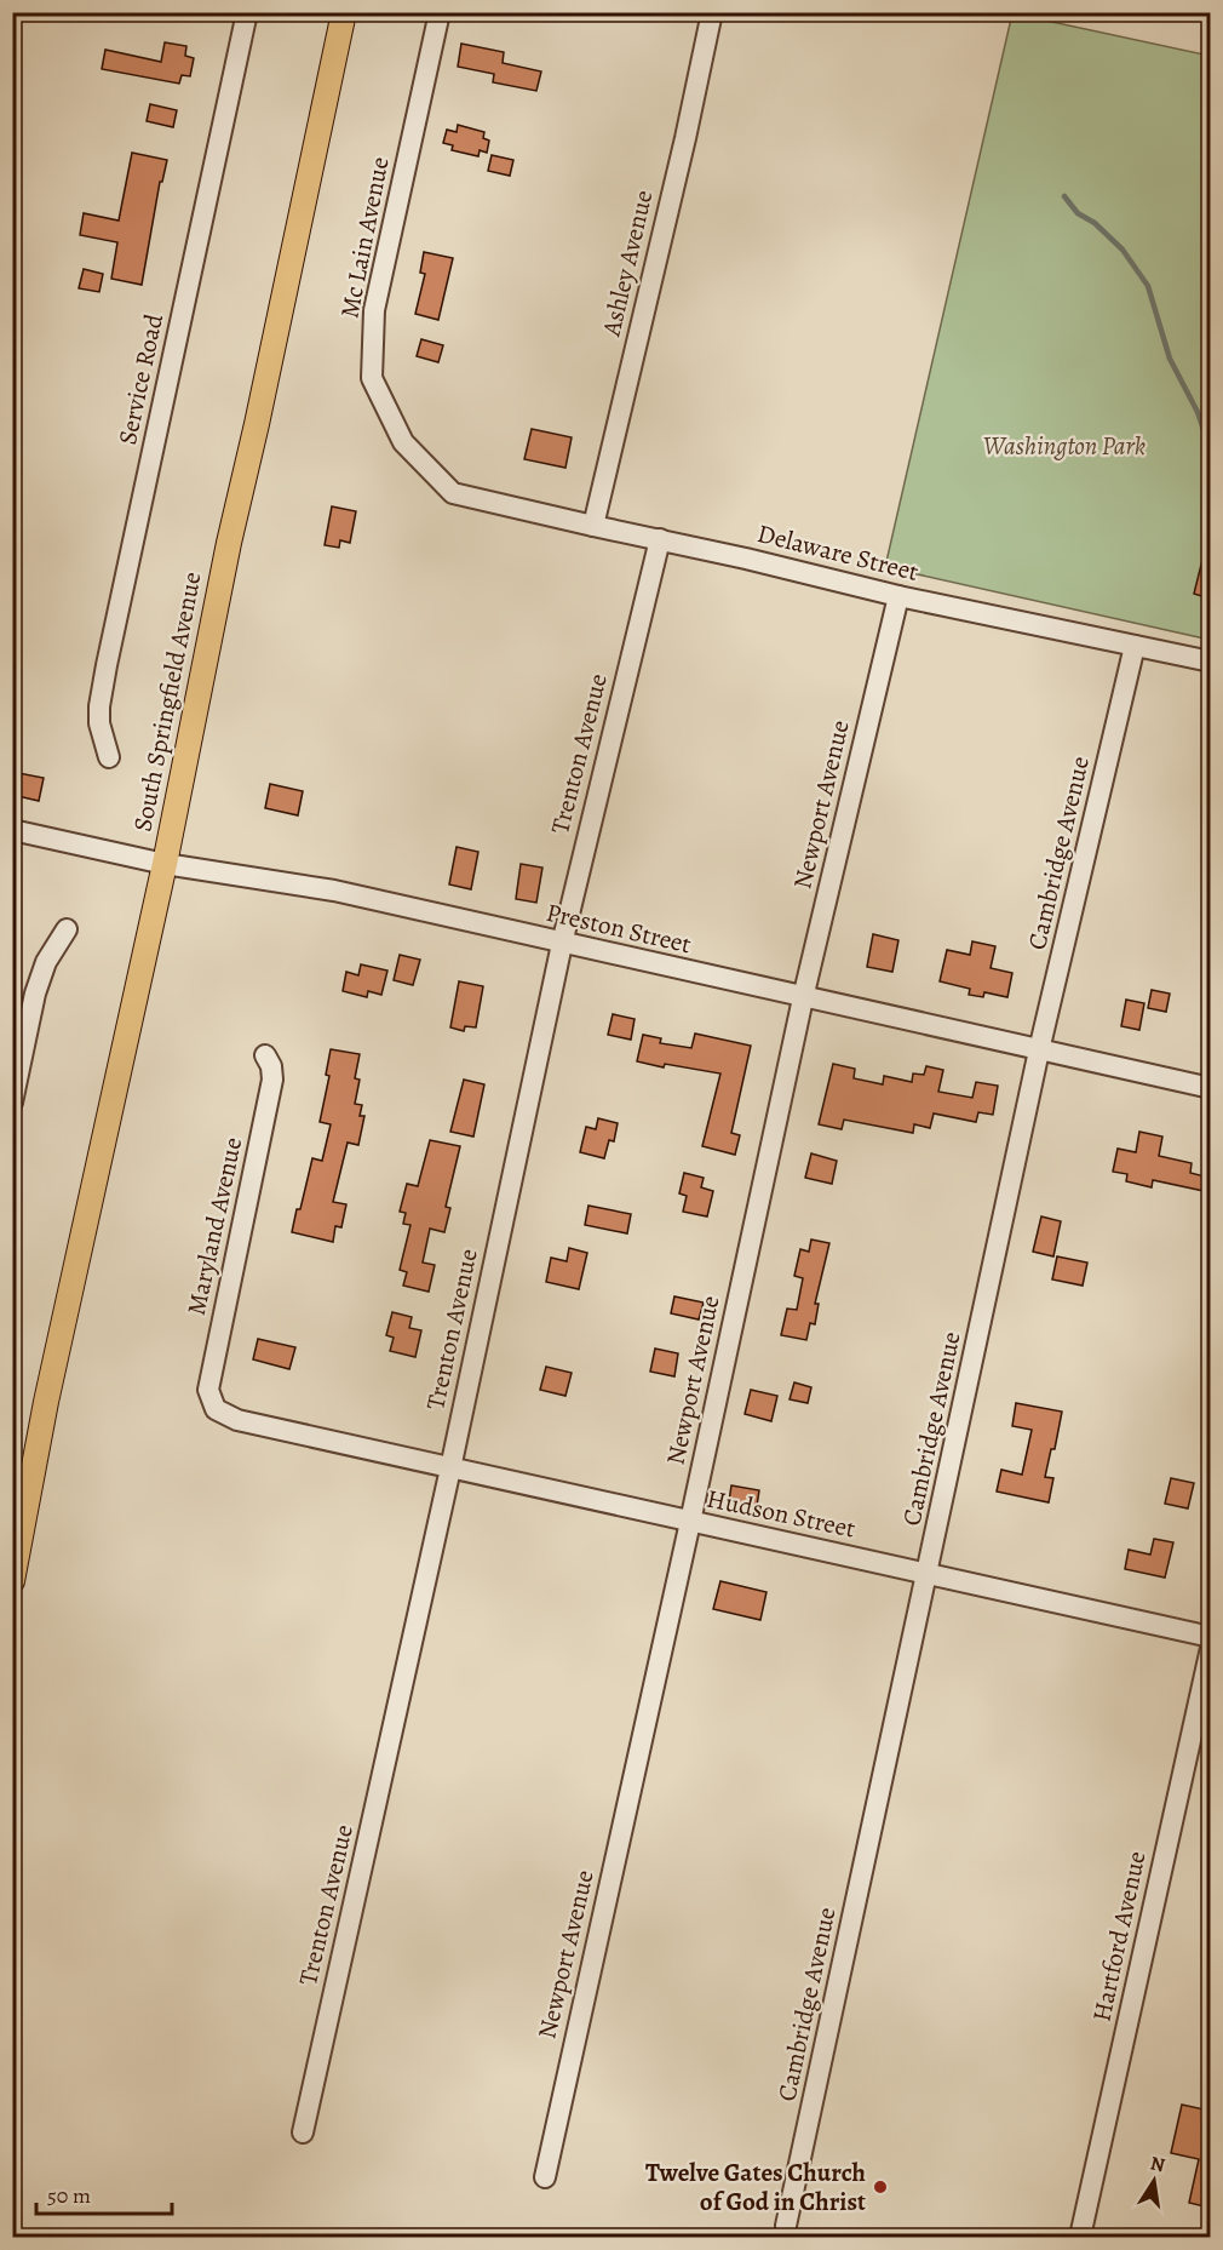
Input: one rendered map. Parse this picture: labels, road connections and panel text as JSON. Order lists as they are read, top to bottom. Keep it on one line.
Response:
{"streets":{"main road":["South Springfield Avenue"],"street":["Mc Lain Avenue","Ashley Avenue","Service Road","Delaware Street","Trenton Avenue","Newport Avenue","Cambridge Avenue","Preston Street","Maryland Avenue","Hudson Street","Hartford Avenue"]},"crossings":[["Mc Lain Avenue","Delaware Street"],["Ashley Avenue","Delaware Street"],["Delaware Street","Trenton Avenue"],["Delaware Street","Newport Avenue"],["Delaware Street","Cambridge Avenue"],["South Springfield Avenue","Preston Street"],["Trenton Avenue","Preston Street"],["Trenton Avenue","Hudson Street"],["Newport Avenue","Preston Street"],["Newport Avenue","Hudson Street"],["Cambridge Avenue","Preston Street"],["Cambridge Avenue","Hudson Street"],["Maryland Avenue","Hudson Street"]],"parks":["Washington Park"],"places":["Twelve Gates Church of God in Christ"],"scale_bar":"50 m","north":"top"}
